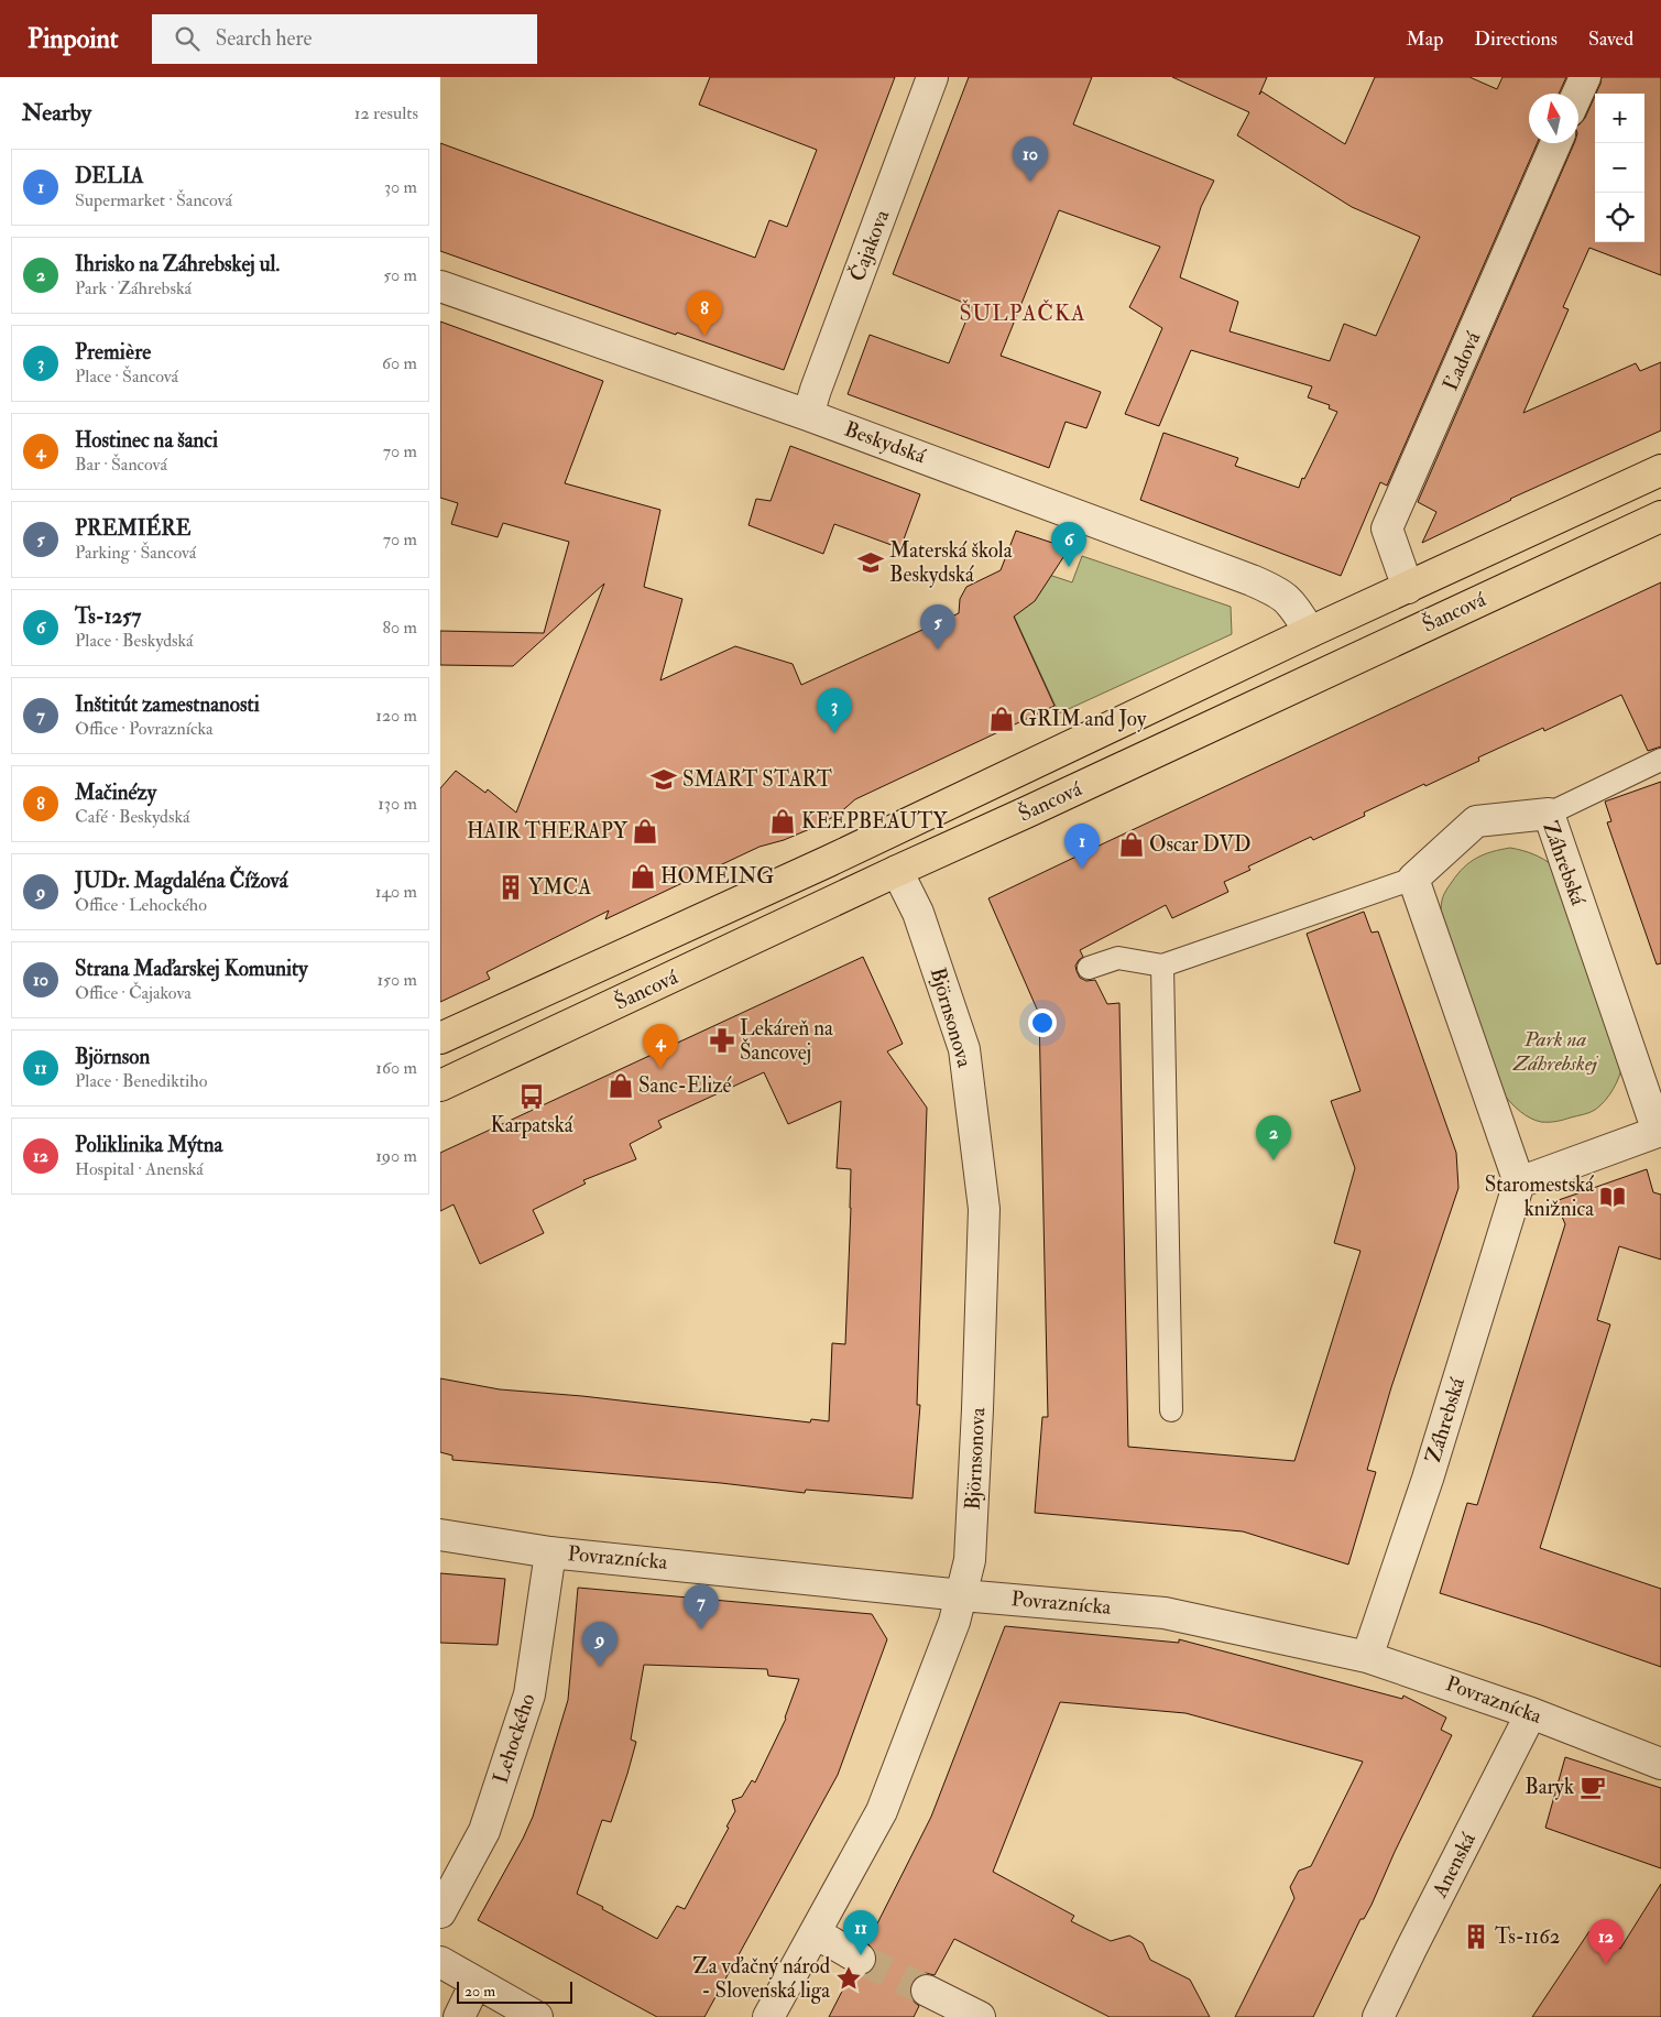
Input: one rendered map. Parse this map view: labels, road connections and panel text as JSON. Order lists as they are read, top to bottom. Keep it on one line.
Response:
{"streets":{"main road":["Šancová"],"street":["Čajakova","Ľadová","Beskydská","Záhrebská","Björnsonova","Povraznícka","Lehockého","Anenská"]},"crossings":[["Čajakova","Beskydská"],["Ľadová","Šancová"],["Beskydská","Šancová"],["Šancová","Björnsonova"],["Záhrebská","Povraznícka"],["Björnsonova","Povraznícka"],["Povraznícka","Lehockého"],["Povraznícka","Anenská"]],"districts":["ŠULPAČKA"],"parks":["Park na Záhrebskej"],"places":{"school or university":["Materská škola Beskydská","SMART START"],"shop":["GRIM and Joy","KEEPBEAUTY","HAIR THERAPY","Oscar DVD","HOMEING","Sanc-Elizé"],"building":["YMCA","Ts-1162"],"pharmacy":["Lekáreň na Šancovej"],"bus stop":["Karpatská"],"library":["Staromestská knižnica"],"cafe":["Baryk"],"place":["Za vďačný národ - Slovenská liga"]},"scale_bar":"20 m","north":"top","page":{"header":"Pinpoint","search":"Search here","nav":["Map","Directions","Saved"],"heading":["Nearby","12 results"],"map_buttons":["+","−"],"pins":["10","8","6","5","3","1","4","2","7","9","11","12"],"list":[{"mark":"1","name":"DELIA","note":"Supermarket · Šancová","value":"30 m"},{"mark":"2","name":"Ihrisko na Záhrebskej ul.","note":"Park · Záhrebská","value":"50 m"},{"mark":"3","name":"Premiѐre","note":"Place · Šancová","value":"60 m"},{"mark":"4","name":"Hostinec na šanci","note":"Bar · Šancová","value":"70 m"},{"mark":"5","name":"PREMIÉRE","note":"Parking · Šancová","value":"70 m"},{"mark":"6","name":"Ts-1257","note":"Place · Beskydská","value":"80 m"},{"mark":"7","name":"Inštitút zamestnanosti","note":"Office · Povraznícka","value":"120 m"},{"mark":"8","name":"Mačinézy","note":"Café · Beskydská","value":"130 m"},{"mark":"9","name":"JUDr. Magdaléna Čížová","note":"Office · Lehockého","value":"140 m"},{"mark":"10","name":"Strana Maďarskej Komunity","note":"Office · Čajakova","value":"150 m"},{"mark":"11","name":"Björnson","note":"Place · Benediktiho","value":"160 m"},{"mark":"12","name":"Poliklinika Mýtna","note":"Hospital · Anenská","value":"190 m"}],"scale":"20 m"}}
